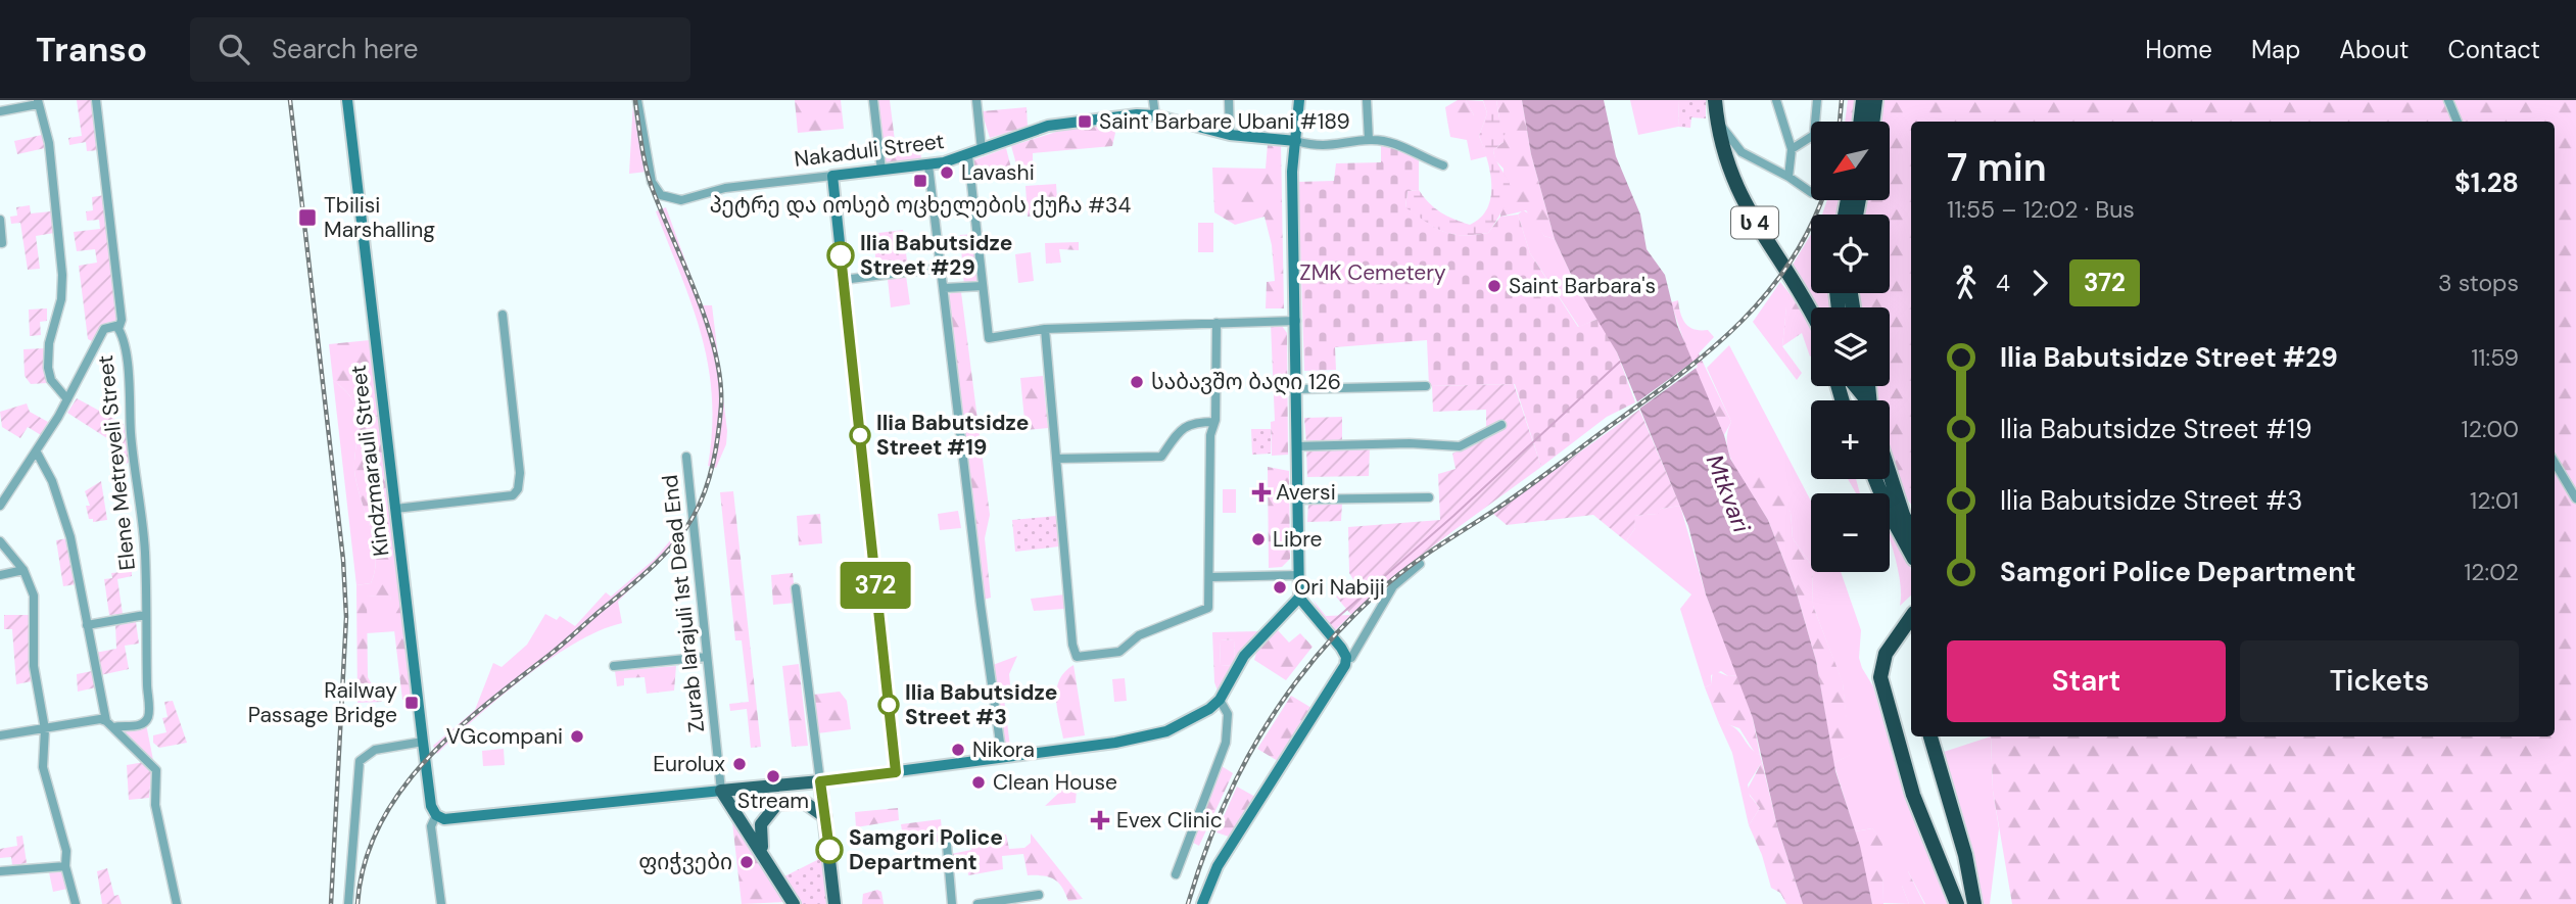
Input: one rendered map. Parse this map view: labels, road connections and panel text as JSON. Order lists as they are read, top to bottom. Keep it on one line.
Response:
{"streets":{"highway":["ს 4"],"main road":["Nakaduli Street","Kindzmarauli Street"],"street":["Elene Metreveli Street","Zurab Iarajuli 1st Dead End"]},"water":["Mtkvari"],"parks":["ZMK Cemetery"],"places":{"transit":["Saint Barbare Ubani #189","პეტრე და იოსებ ოცხელების ქუჩა #34","Tbilisi Marshalling","Railway Passage Bridge"],"other":["Lavashi","Ilia Babutsidze Street #29","Saint Barbara's","საბავშო ბაღი 126","Ilia Babutsidze Street #19","Libre","Ori Nabiji","Ilia Babutsidze Street #3","VGcompani","Nikora","Eurolux","Stream","Clean House","Samgori Police Department","ფიჭვები"],"health":["Aversi","Evex Clinic"]},"lines":["bus line 372"],"north":"bottom left","page":{"header":"Transo","search":"Search here","nav":["Home","Map","About","Contact"],"on_map":"372","map_buttons":["+","−"],"heading":["7 min","11:55 – 12:02 · Bus","$1.28"],"legs":["4","372","3 stops"],"list":[{"name":"Ilia Babutsidze Street #29","value":"11:59"},{"name":"Ilia Babutsidze Street #19","value":"12:00"},{"name":"Ilia Babutsidze Street #3","value":"12:01"},{"name":"Samgori Police Department","value":"12:02"}],"buttons":["Start","Tickets"]}}
